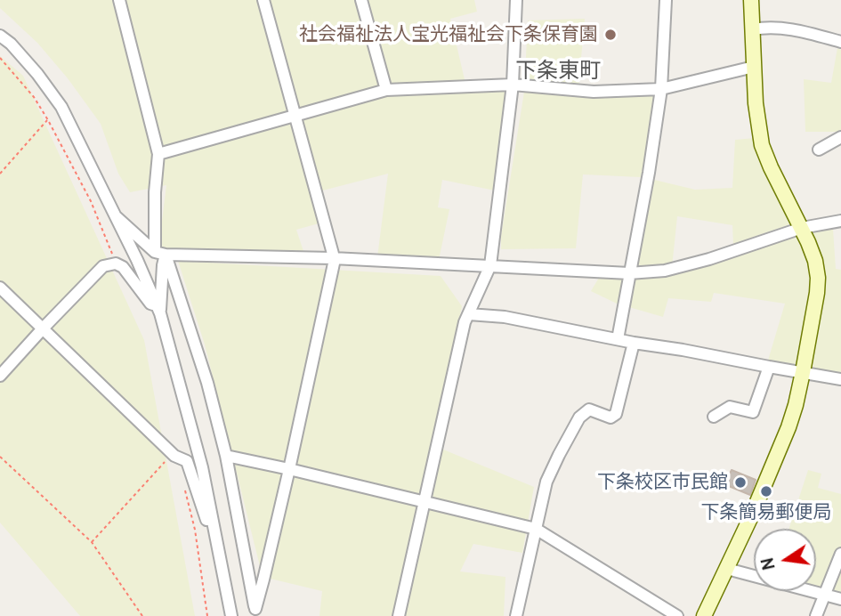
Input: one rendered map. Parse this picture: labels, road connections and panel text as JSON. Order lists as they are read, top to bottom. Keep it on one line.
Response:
{"districts":["下条東町"],"places":["社会福祉法人宝光福祉会下条保育園","下条校区市民館","下条簡易郵便局"],"north":"left"}
